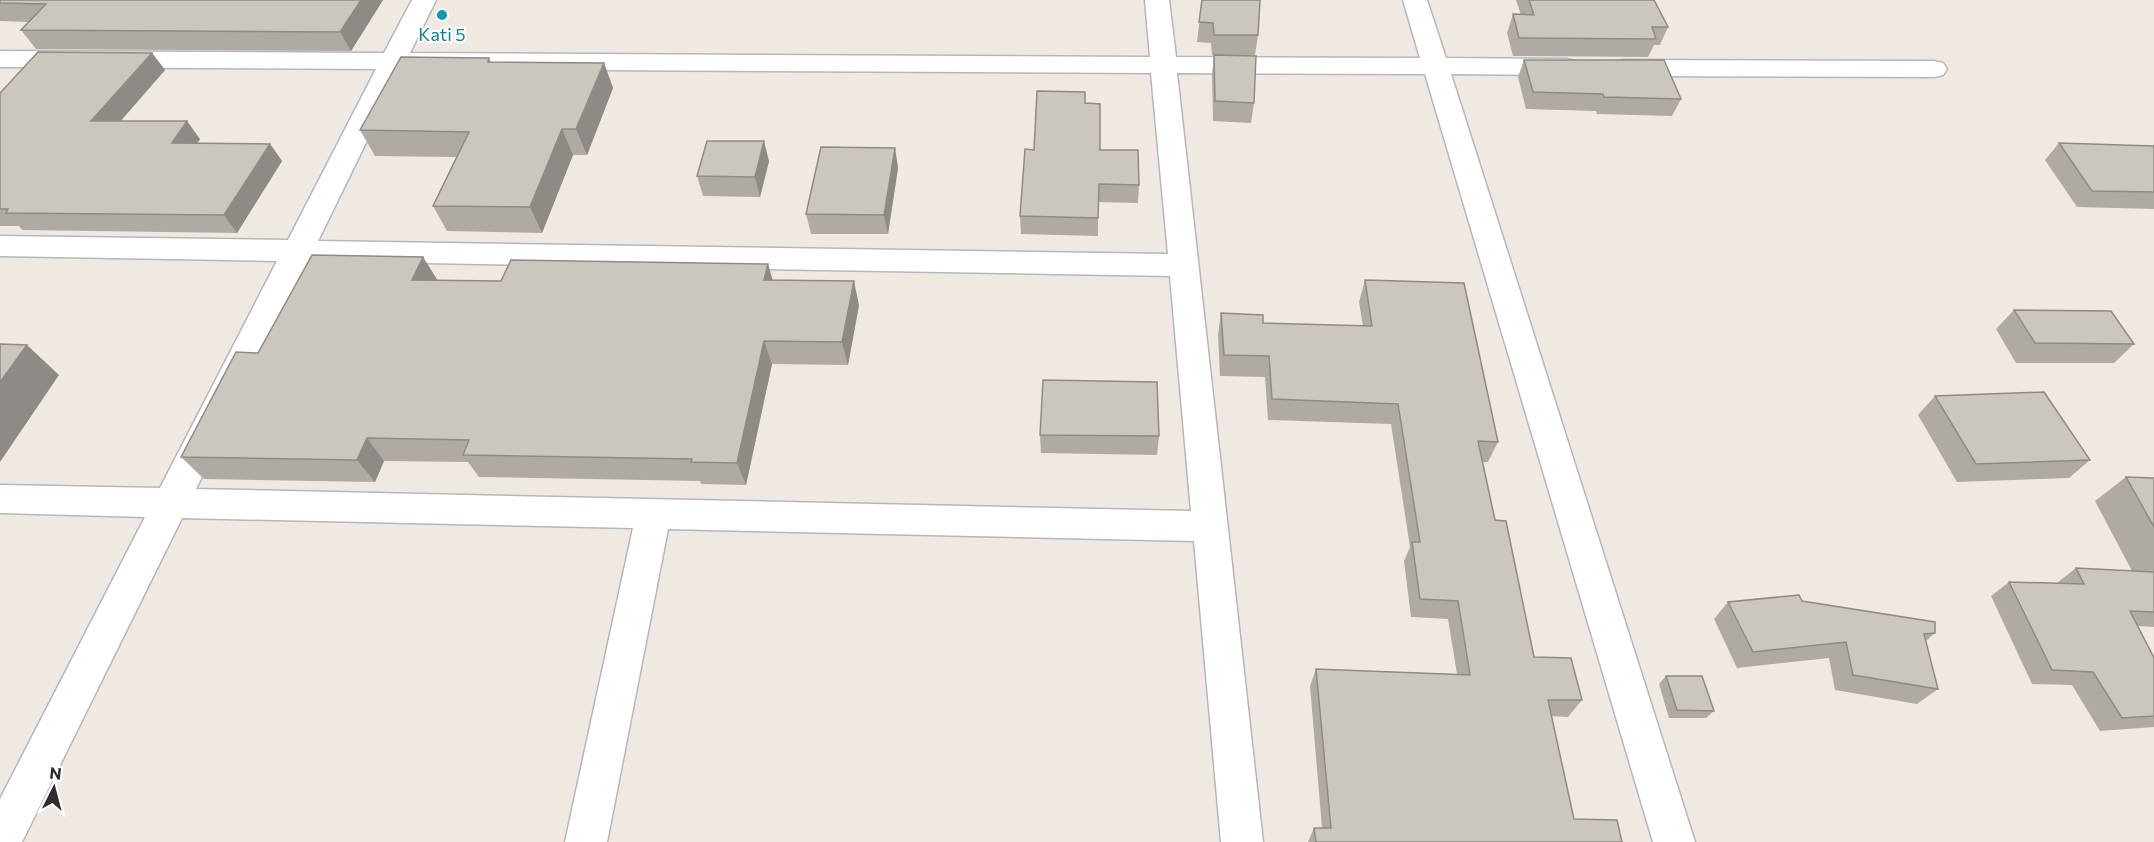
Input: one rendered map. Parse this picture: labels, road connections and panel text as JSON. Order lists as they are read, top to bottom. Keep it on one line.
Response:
{"places":["Kati 5"],"north":"top"}
